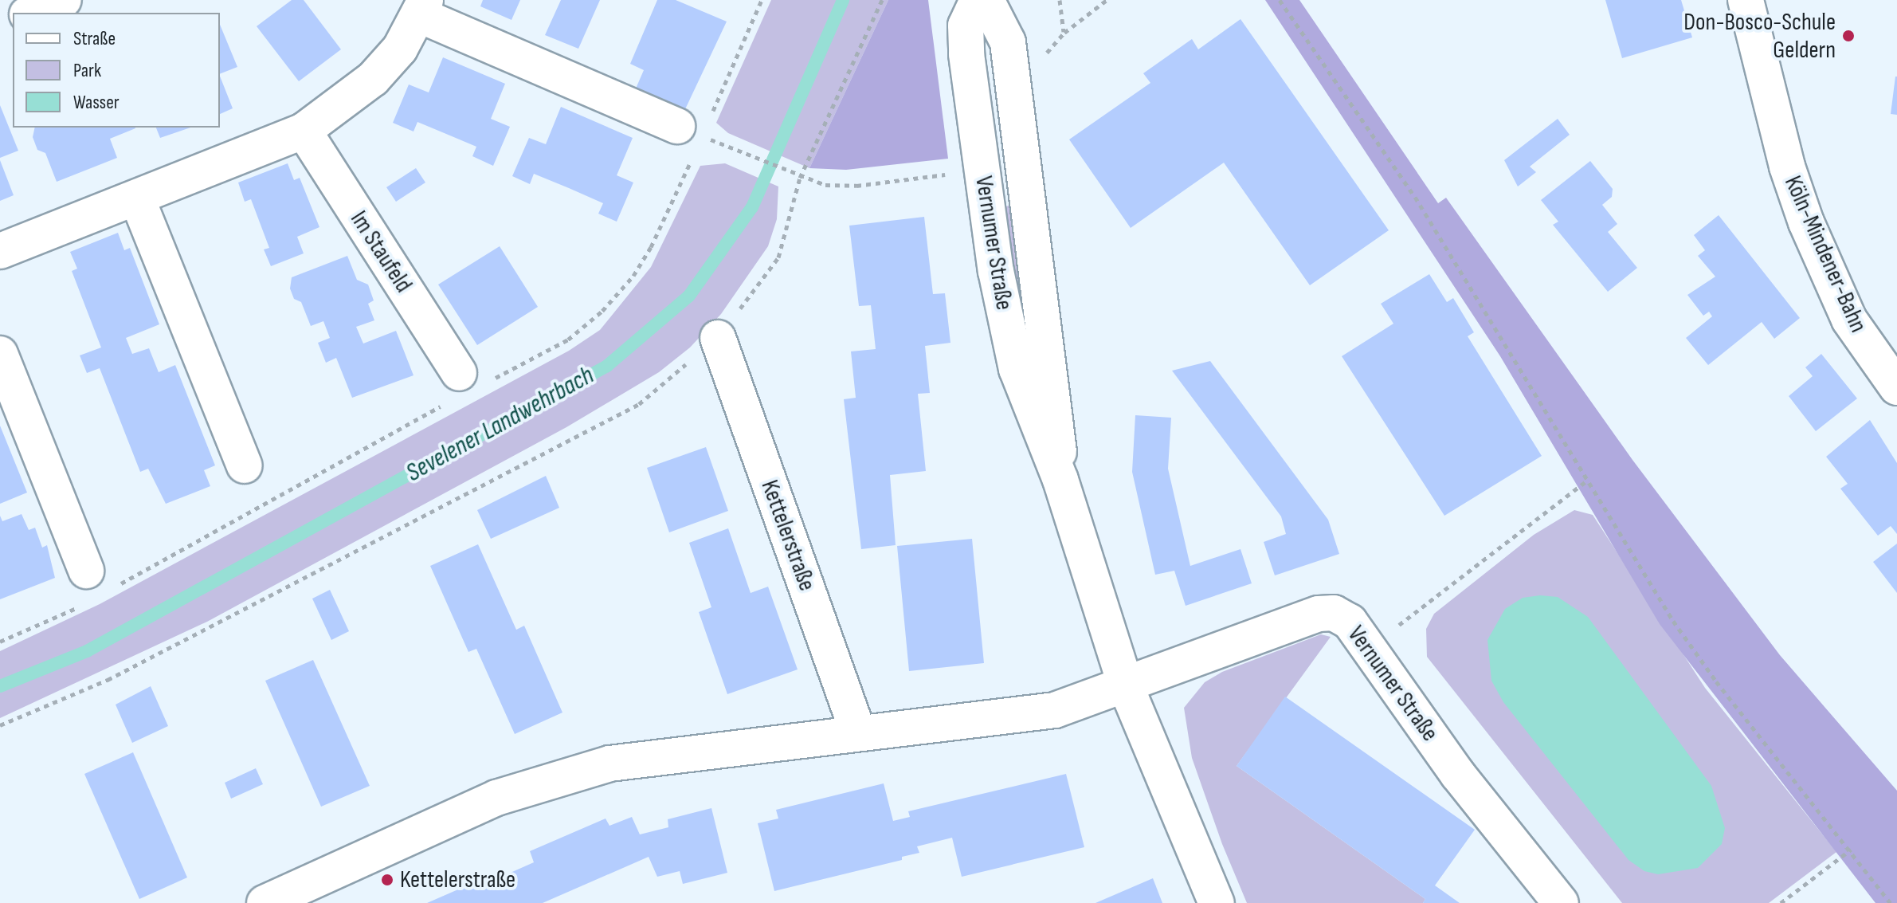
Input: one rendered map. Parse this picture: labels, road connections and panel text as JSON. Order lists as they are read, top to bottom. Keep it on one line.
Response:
{"streets":{"street":["Vernumer Straße","Im Staufeld","Köln-Mindener-Bahn","Kettelerstraße"]},"water":["Sevelener Landwehrbach"],"places":["Don-Bosco-Schule Geldern","Kettelerstraße"],"legend":["Straße","Park","Wasser"]}
